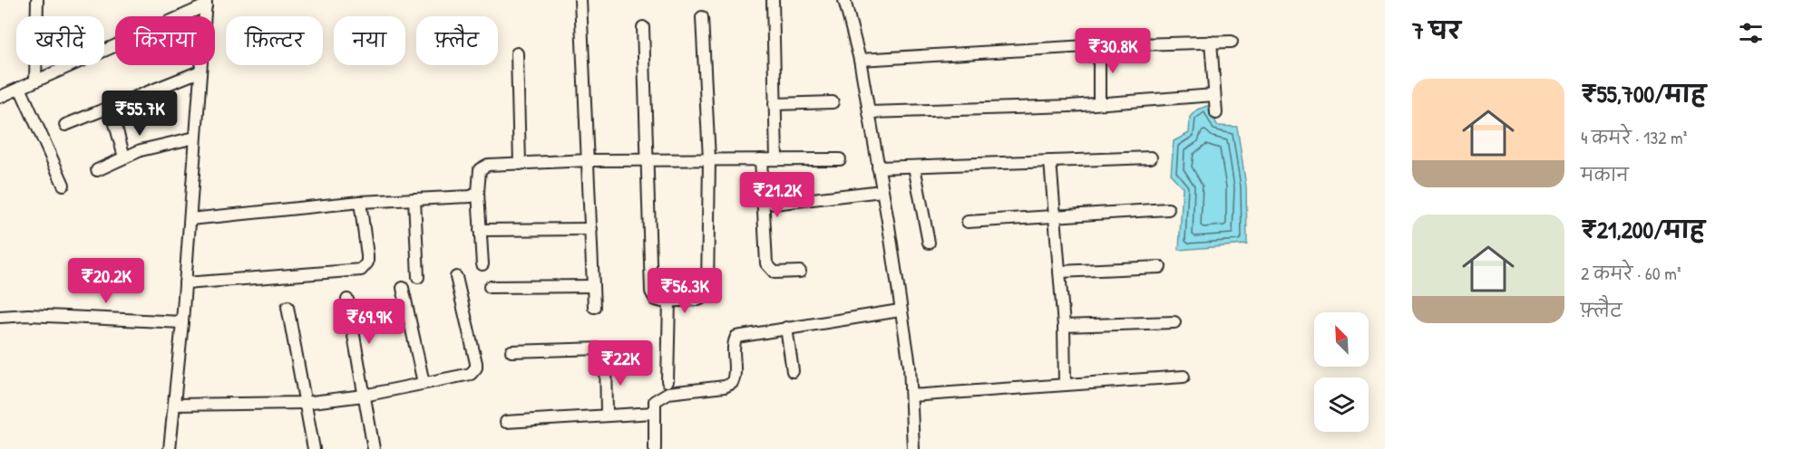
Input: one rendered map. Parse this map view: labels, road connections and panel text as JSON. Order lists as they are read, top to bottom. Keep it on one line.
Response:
{"north":"top left","page":{"heading":"7 घर","chip":["खरीदें","किराया","फ़िल्टर","नया","फ़्लैट"],"price":["₹30.8K","₹55.7K","₹21.2K","₹20.2K","₹56.3K","₹69.9K","₹22K"],"list":[{"name":"₹55,700/माह","note":"4 कमरे · 132 m² · मकान"},{"name":"₹21,200/माह","note":"2 कमरे · 60 m² · फ़्लैट"}]}}
